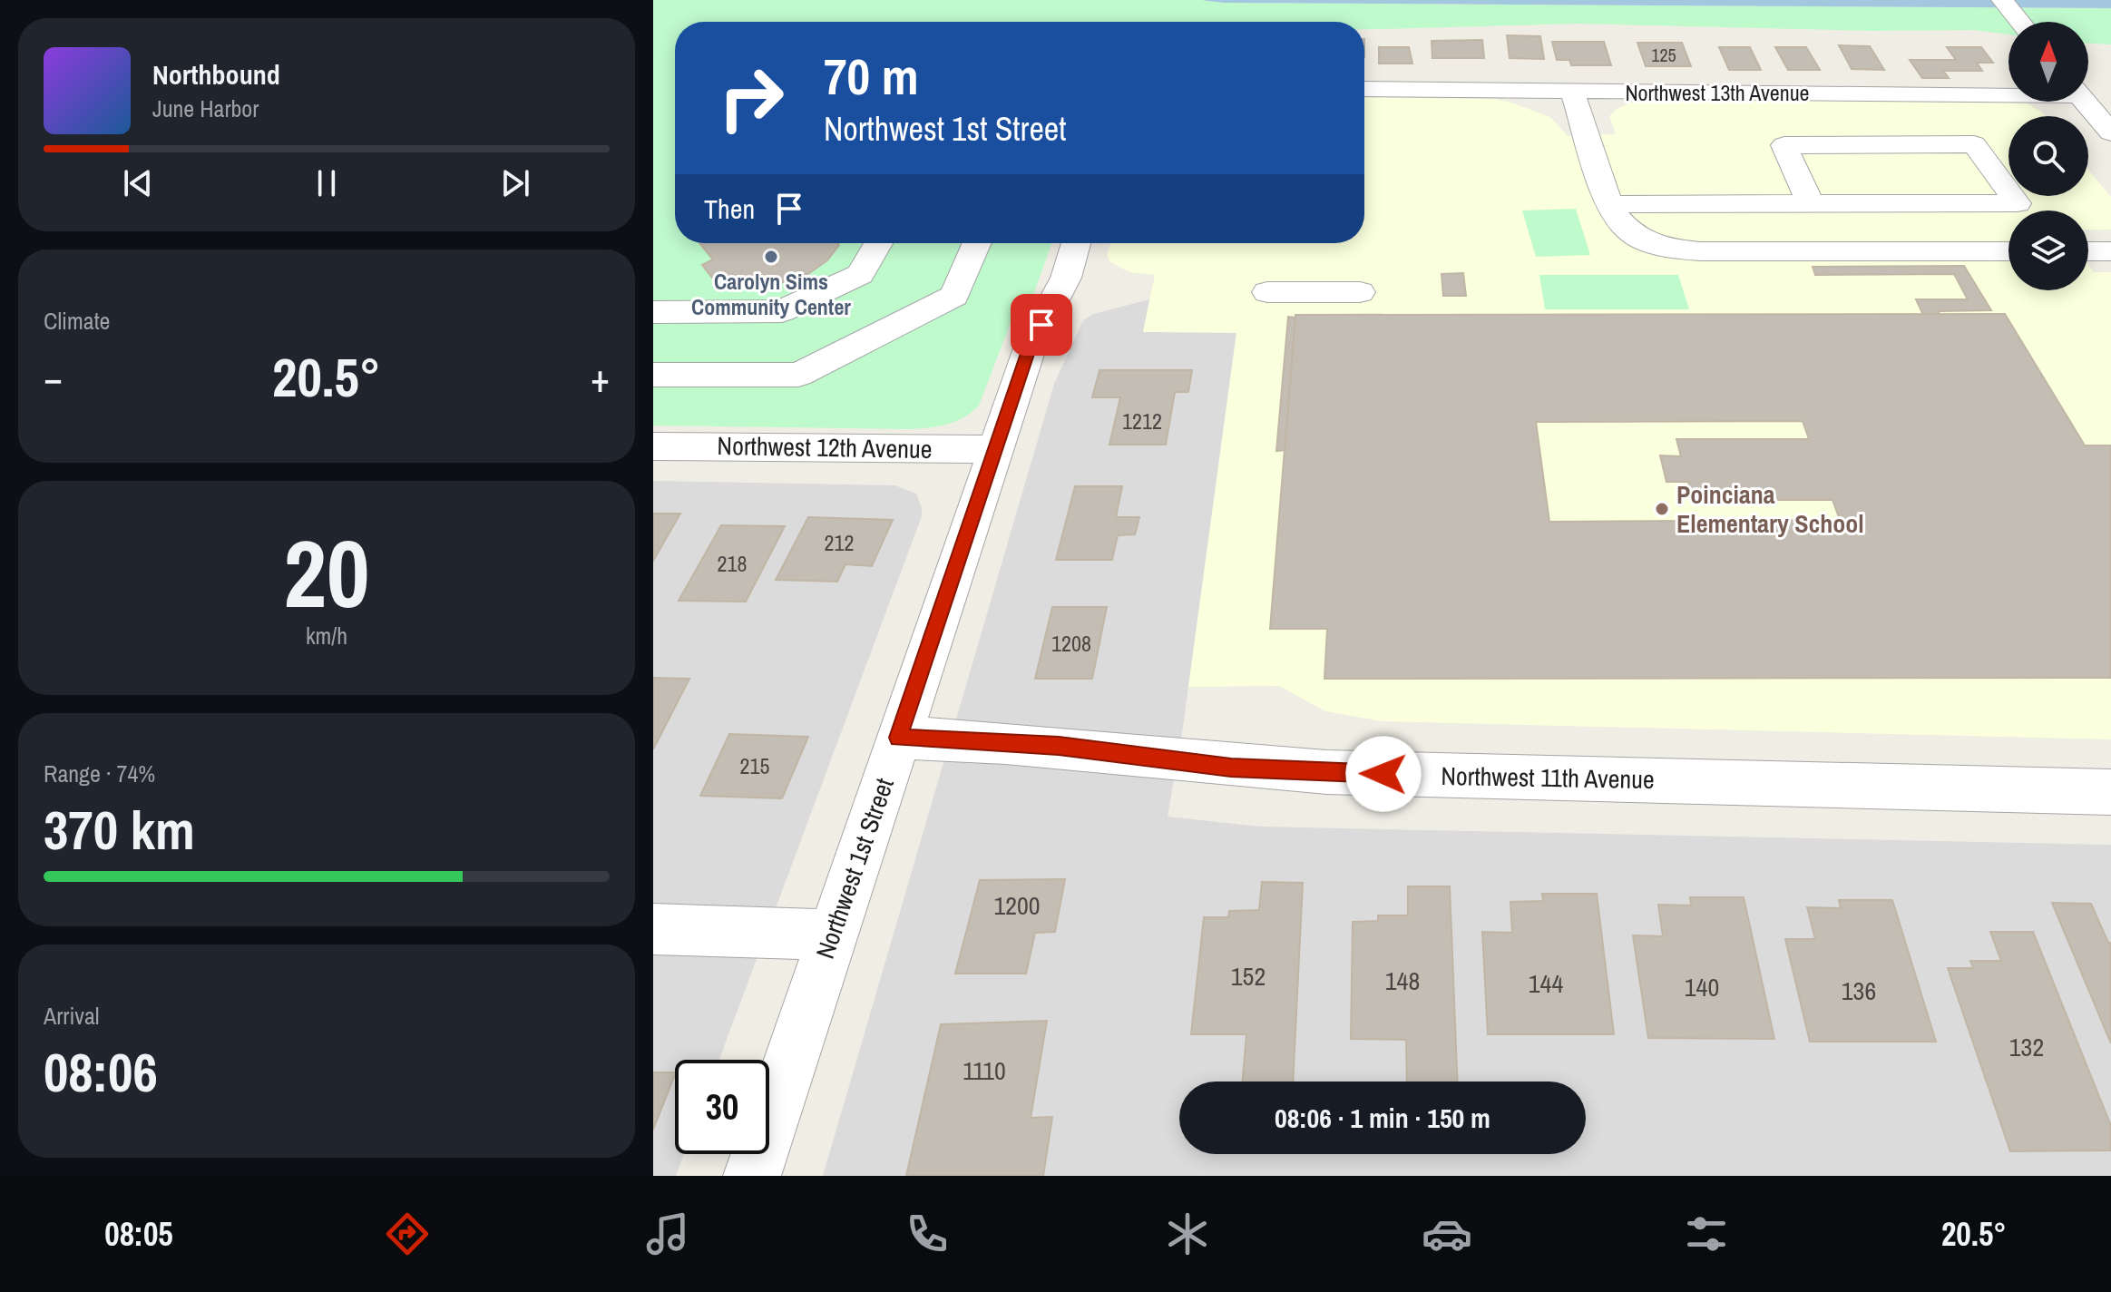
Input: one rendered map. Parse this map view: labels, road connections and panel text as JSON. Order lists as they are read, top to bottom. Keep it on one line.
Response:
{"streets":{"street":["Northwest 13th Avenue","Northwest 12th Avenue","Northwest 11th Avenue","Northwest 1st Street"]},"crossings":[["Northwest 12th Avenue","Northwest 1st Street"],["Northwest 11th Avenue","Northwest 1st Street"]],"places":["Carolyn Sims Community Center","Poinciana Elementary School"],"house_numbers":["125","1212","212","218","1208","215","1200","152","148","144","140","136","132","1110"],"north":"top","page":{"turn":["70 m","Northwest 1st Street"],"song":["Northbound","June Harbor"],"then":"Then","tile":["Climate",["20","km/h"],["Range · 74%","370 km"],["Arrival","08:06"]],"heat":["−","20.5°","+"],"limit":"30","trip":"08:06 · 1 min · 150 m","tabs":["08:05","20.5°"]}}
